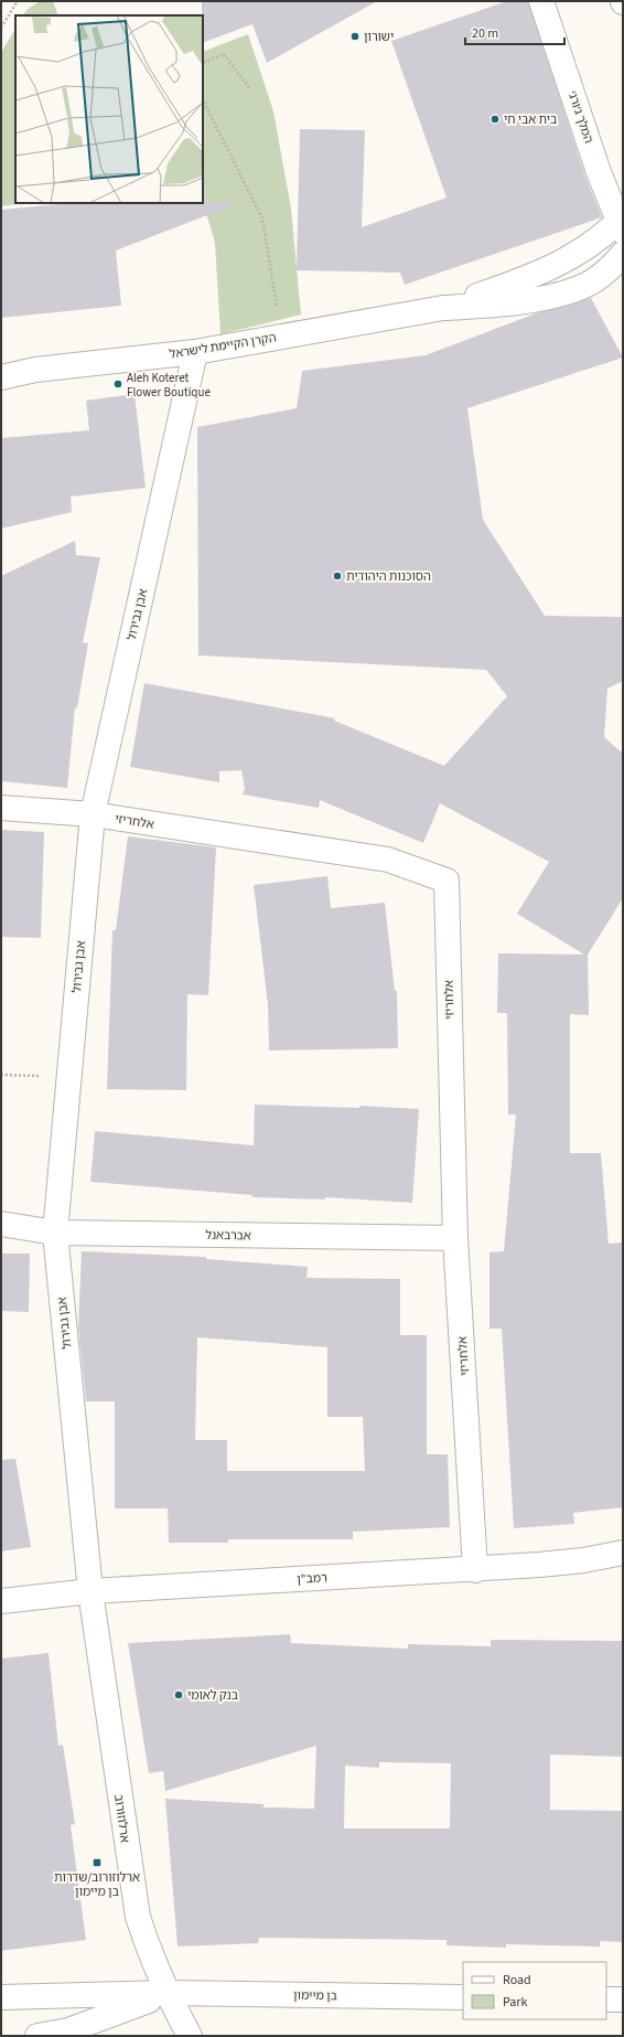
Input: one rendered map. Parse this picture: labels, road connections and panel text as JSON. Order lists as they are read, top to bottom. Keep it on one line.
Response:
{"streets":{"street":["המלך ג׳ורג׳","הקרן הקיימת לישראל","אבן גבירול","אלחריזי","אברבאנל","רמב\"ן","ארלוזורוב","בן מיימון"]},"crossings":[["המלך ג׳ורג׳","הקרן הקיימת לישראל"],["הקרן הקיימת לישראל","אבן גבירול"],["אבן גבירול","אלחריזי"],["אבן גבירול","אברבאנל"],["אבן גבירול","רמב\"ן"],["אבן גבירול","ארלוזורוב"],["אלחריזי","אברבאנל"],["אלחריזי","רמב\"ן"],["רמב\"ן","ארלוזורוב"],["ארלוזורוב","בן מיימון"]],"places":{"other":["ישורון","בית אבי חי","Aleh Koteret Flower Boutique","הסוכנות היהודית","בנק לאומי"],"transit":["ארלוזורוב/שדרות בן מיימון"]},"legend":["Road","Park"],"scale_bar":"20 m"}
